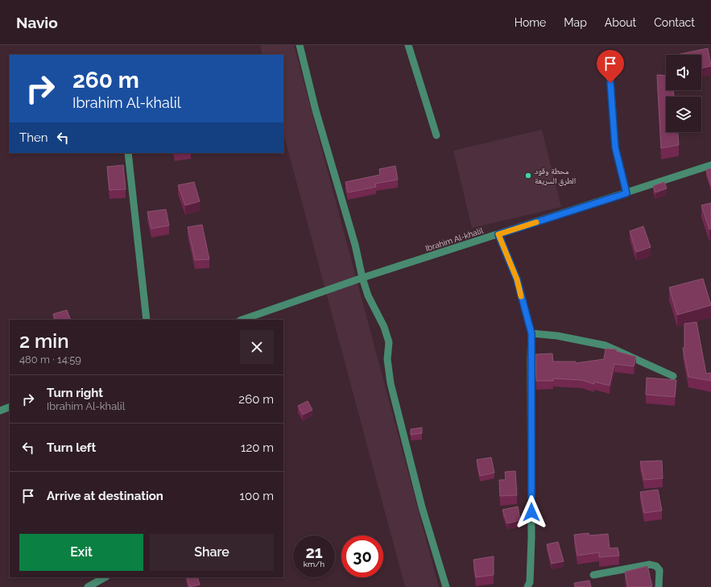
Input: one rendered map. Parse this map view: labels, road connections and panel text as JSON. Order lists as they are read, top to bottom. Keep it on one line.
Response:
{"streets":{"street":["Ibrahim Al-khalil"]},"places":["محطة وقود الطرق السريعة"],"page":{"header":"Navio","nav":["Home","Map","About","Contact"],"turn":["260 m","Ibrahim Al-khalil"],"then":"Then","heading":["2 min","480 m · 14:59"],"list":[{"name":"Turn right","note":"Ibrahim Al-khalil","value":"260 m"},{"name":"Turn left","value":"120 m"},{"name":"Arrive at destination","value":"100 m"}],"buttons":["Exit","Share"],"speed":"21 km/h","limit":"30"}}
